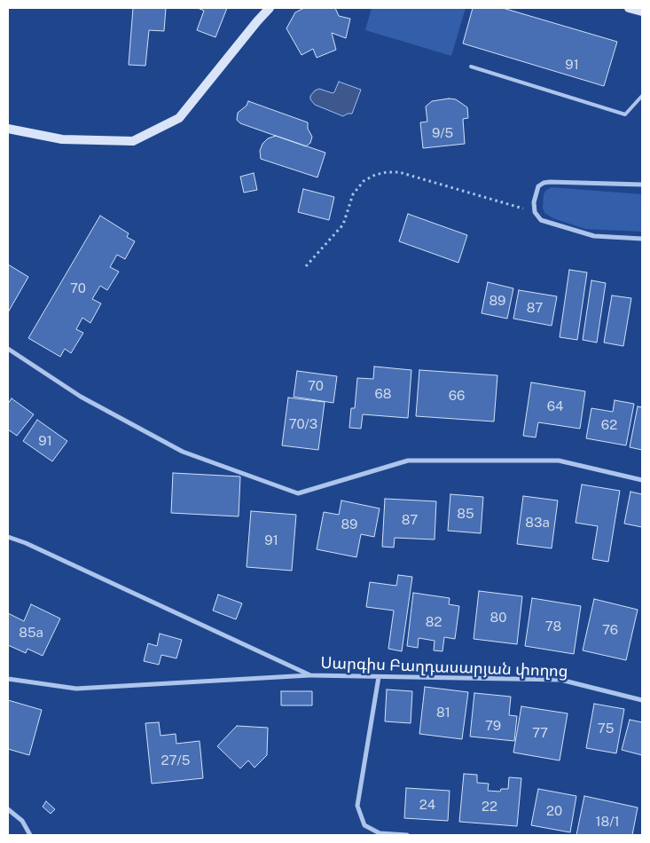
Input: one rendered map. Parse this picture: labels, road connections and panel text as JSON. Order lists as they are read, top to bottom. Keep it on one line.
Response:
{"streets":{"street":["Սարգիս Բաղդասարյան փողոց"]},"house_numbers":["91","9/5","70","89","87","70","68","66","64","70/3","62","91","85","87","83a","89","91","80","82","78","76","85a","81","79","75","77","27/5","24","22","20","18/1"]}
